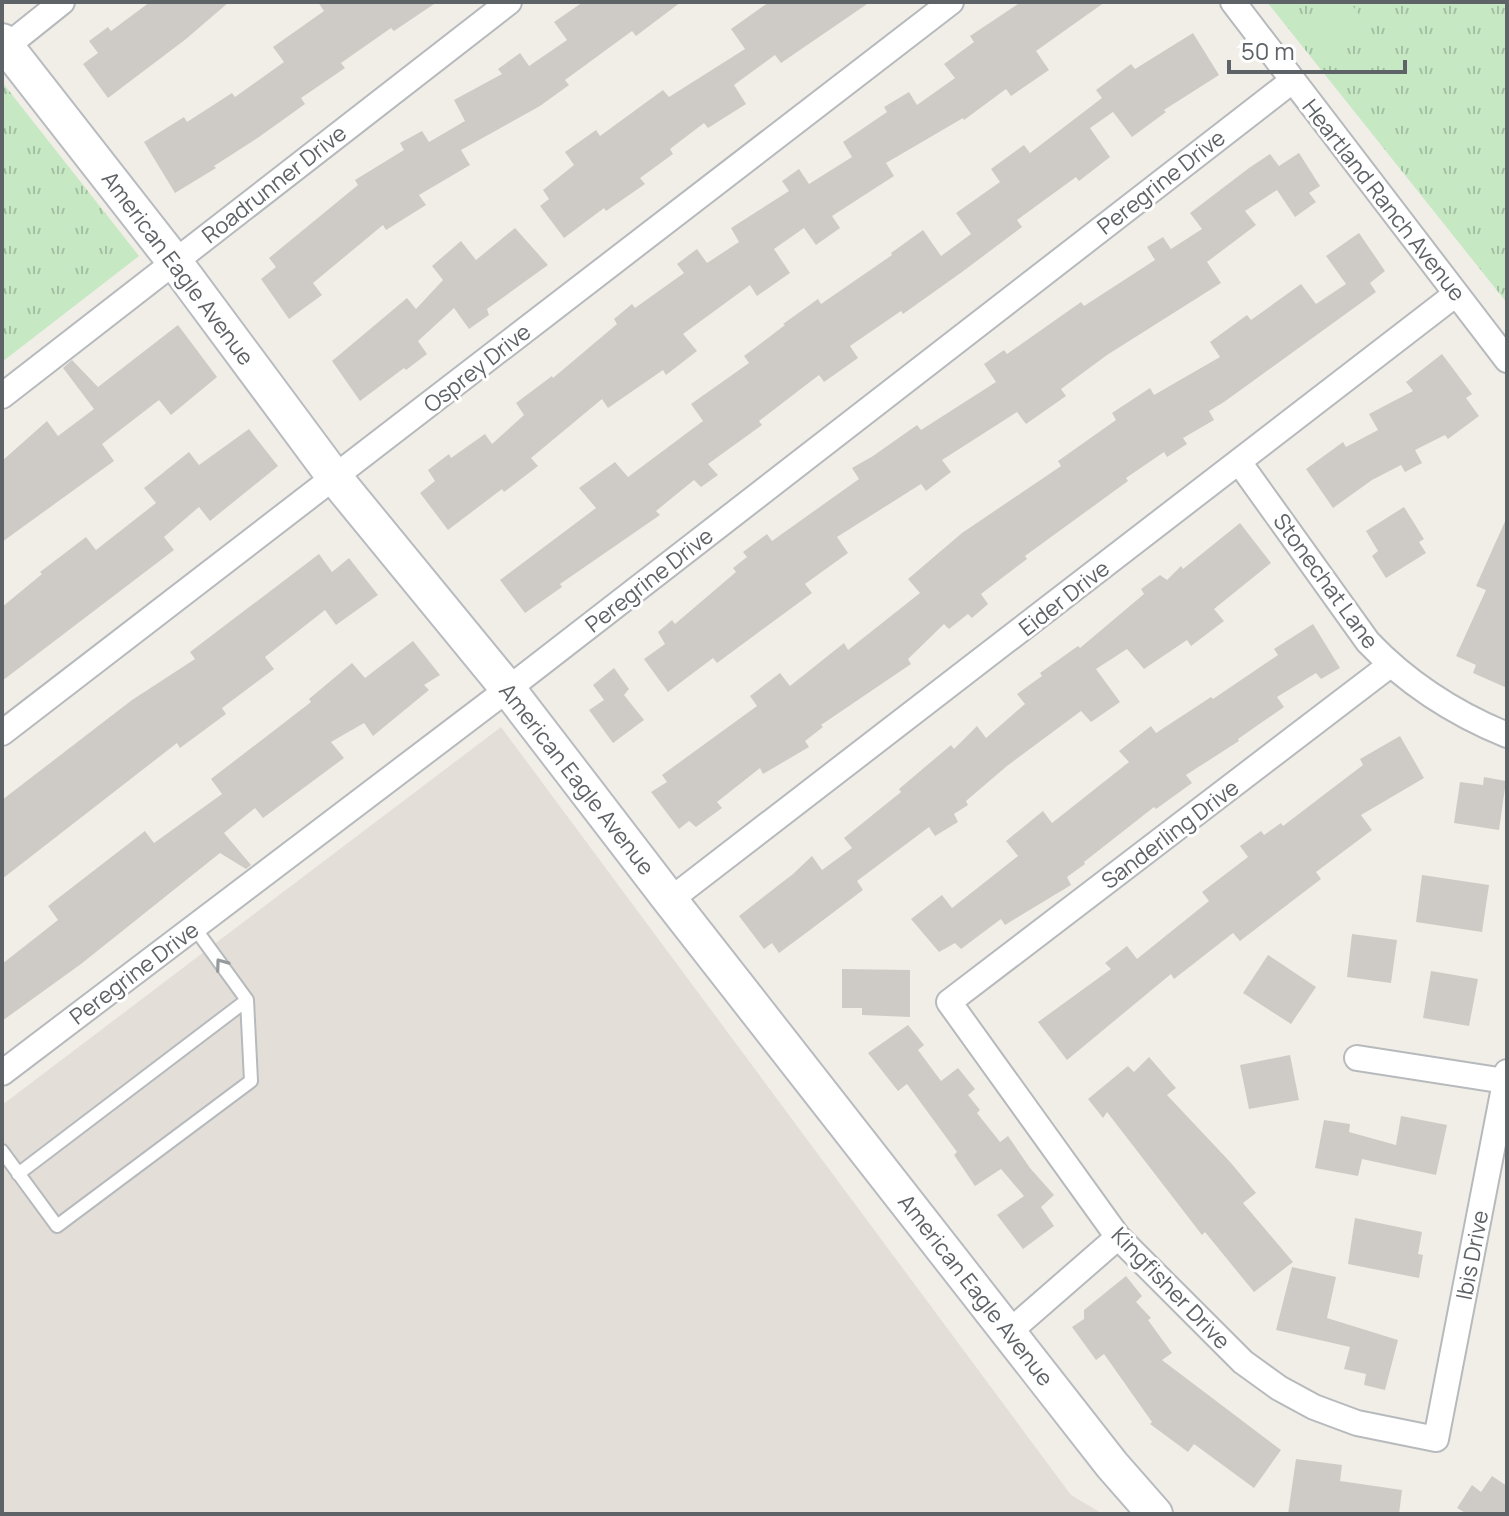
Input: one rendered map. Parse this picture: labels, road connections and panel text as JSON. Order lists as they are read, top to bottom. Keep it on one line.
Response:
{"streets":{"street":["Peregrine Drive","Roadrunner Drive","Heartland Ranch Avenue","American Eagle Avenue","Osprey Drive","Stonechat Lane","Eider Drive","Sanderling Drive","Ibis Drive","Kingfisher Drive"]},"crossings":[["Peregrine Drive","Heartland Ranch Avenue"],["Peregrine Drive","American Eagle Avenue"],["Roadrunner Drive","American Eagle Avenue"],["Heartland Ranch Avenue","Eider Drive"],["American Eagle Avenue","Osprey Drive"],["American Eagle Avenue","Eider Drive"],["Stonechat Lane","Eider Drive"],["Stonechat Lane","Sanderling Drive"],["Sanderling Drive","Kingfisher Drive"],["Ibis Drive","Kingfisher Drive"]],"scale_bar":"50 m"}
